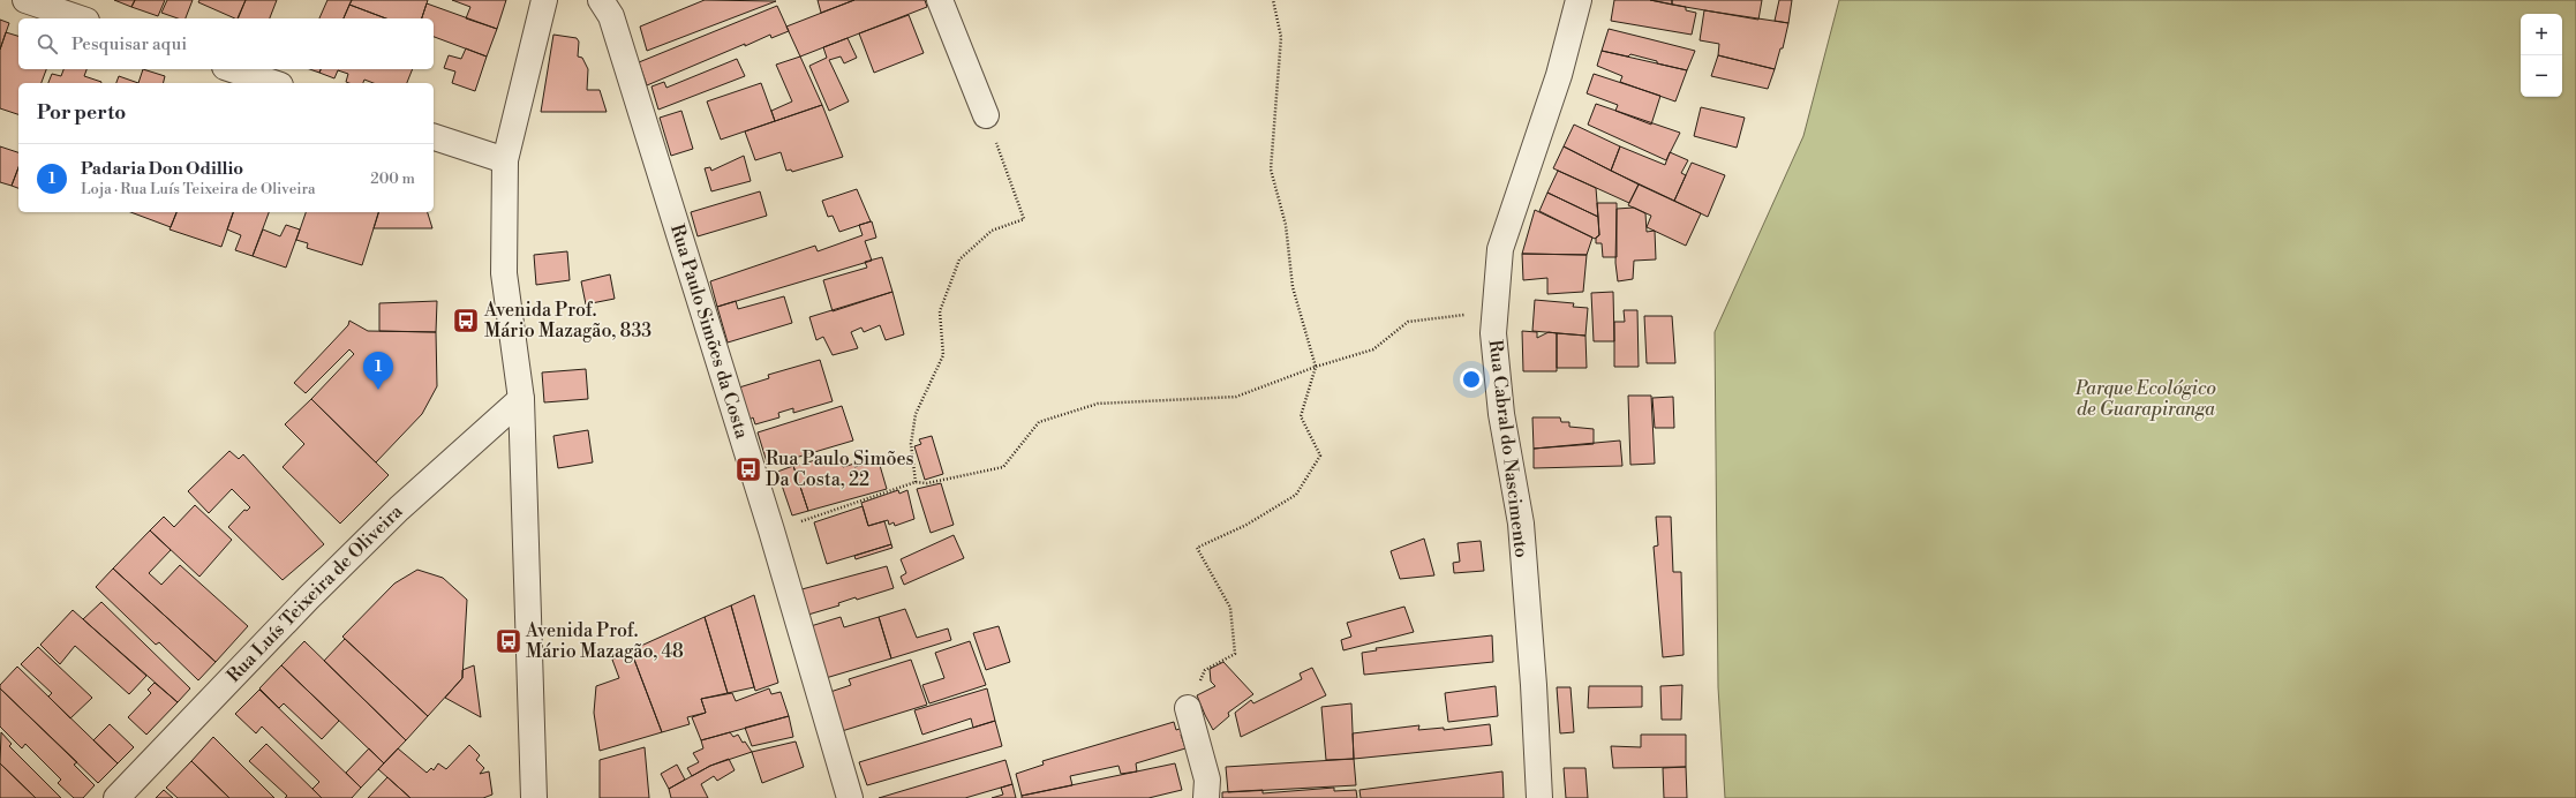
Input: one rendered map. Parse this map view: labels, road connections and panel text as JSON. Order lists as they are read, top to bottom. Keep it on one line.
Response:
{"streets":{"street":["Rua Paulo Simões da Costa","Rua Cabral do Nascimento","Rua Luís Teixeira de Oliveira"]},"parks":["Parque Ecológico de Guarapiranga"],"places":{"bus stop":["Avenida Prof. Mário Mazagão, 833","Rua Paulo Simões Da Costa, 22","Avenida Prof. Mário Mazagão, 48"]},"page":{"map_buttons":["+","−"],"search":"Pesquisar aqui","heading":"Por perto","list":[{"mark":"1","name":"Padaria Don Odillio","note":"Loja · Rua Luís Teixeira de Oliveira","value":"200 m"}],"pins":"1"}}
